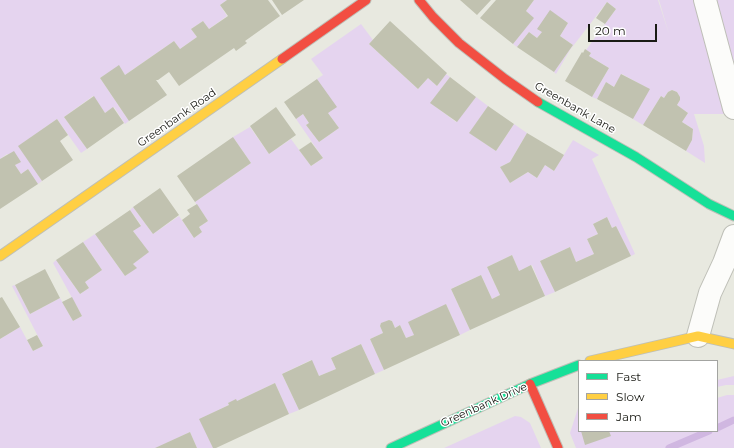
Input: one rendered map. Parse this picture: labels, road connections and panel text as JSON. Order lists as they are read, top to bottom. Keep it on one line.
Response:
{"streets":{"street":["Greenbank Lane","Greenbank Road","Greenbank Drive"]},"legend":["Fast","Slow","Jam"],"scale_bar":"20 m"}
